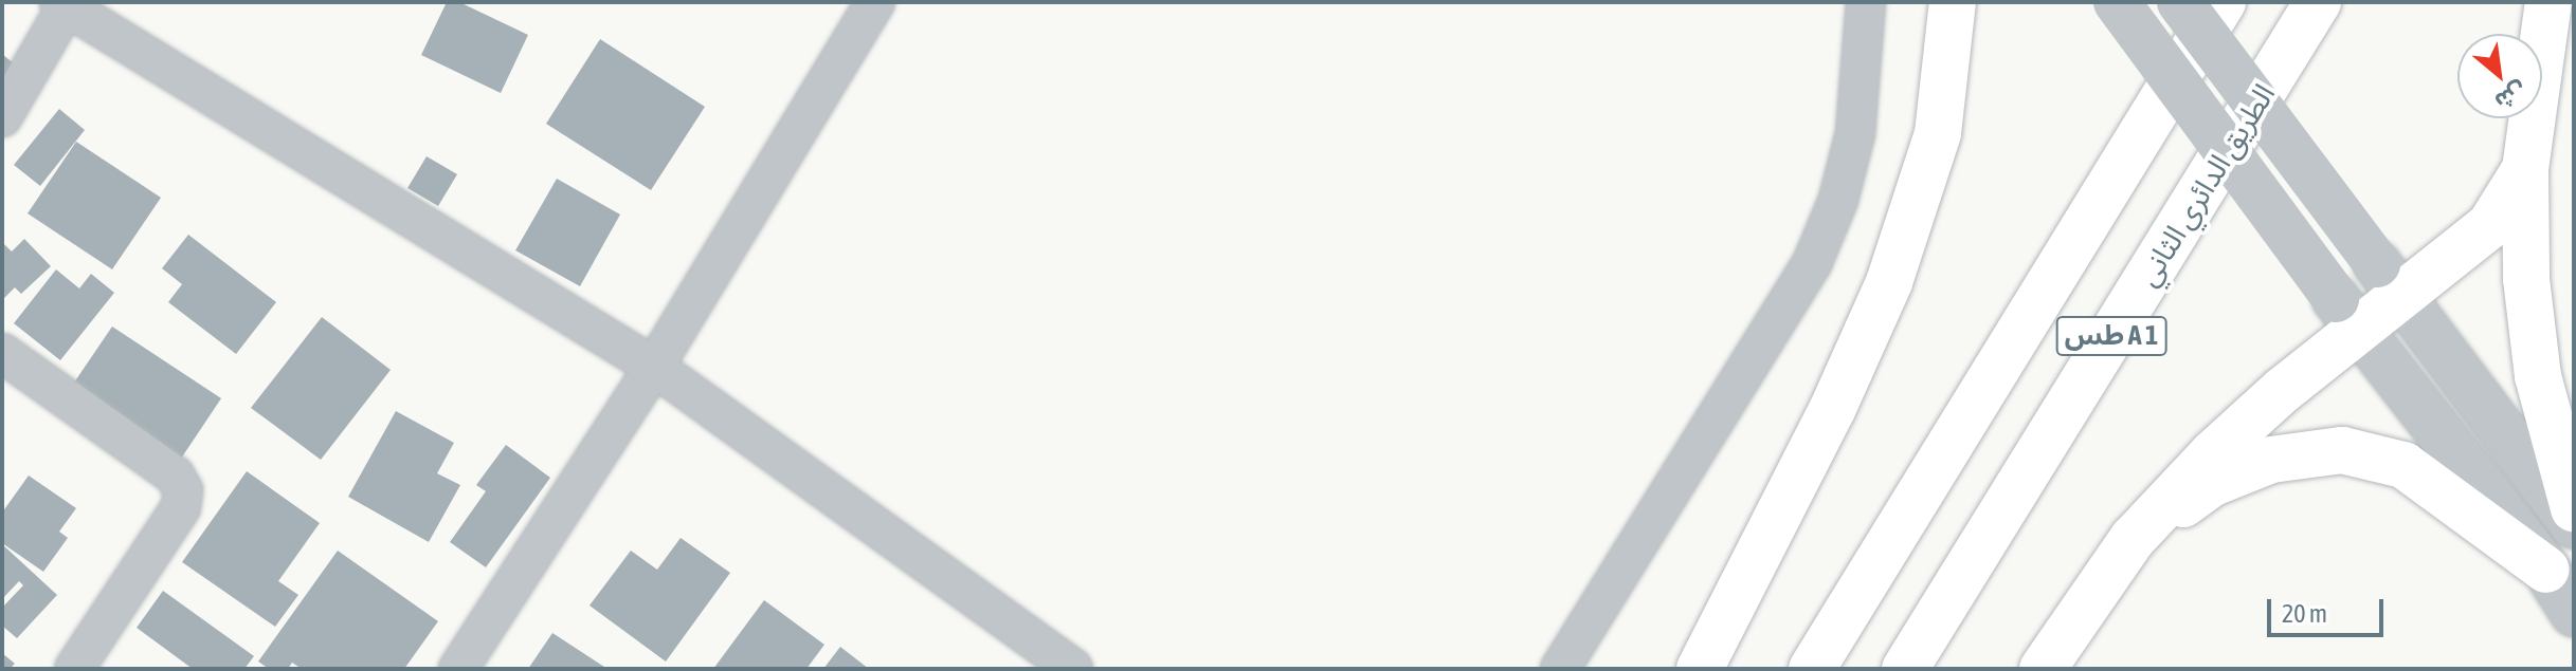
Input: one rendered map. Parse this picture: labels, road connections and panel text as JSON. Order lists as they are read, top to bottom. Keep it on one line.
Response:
{"streets":{"highway":["الطريق الدائري الثاني","طس A 1"]},"scale_bar":"20 m","north":"bottom right"}
